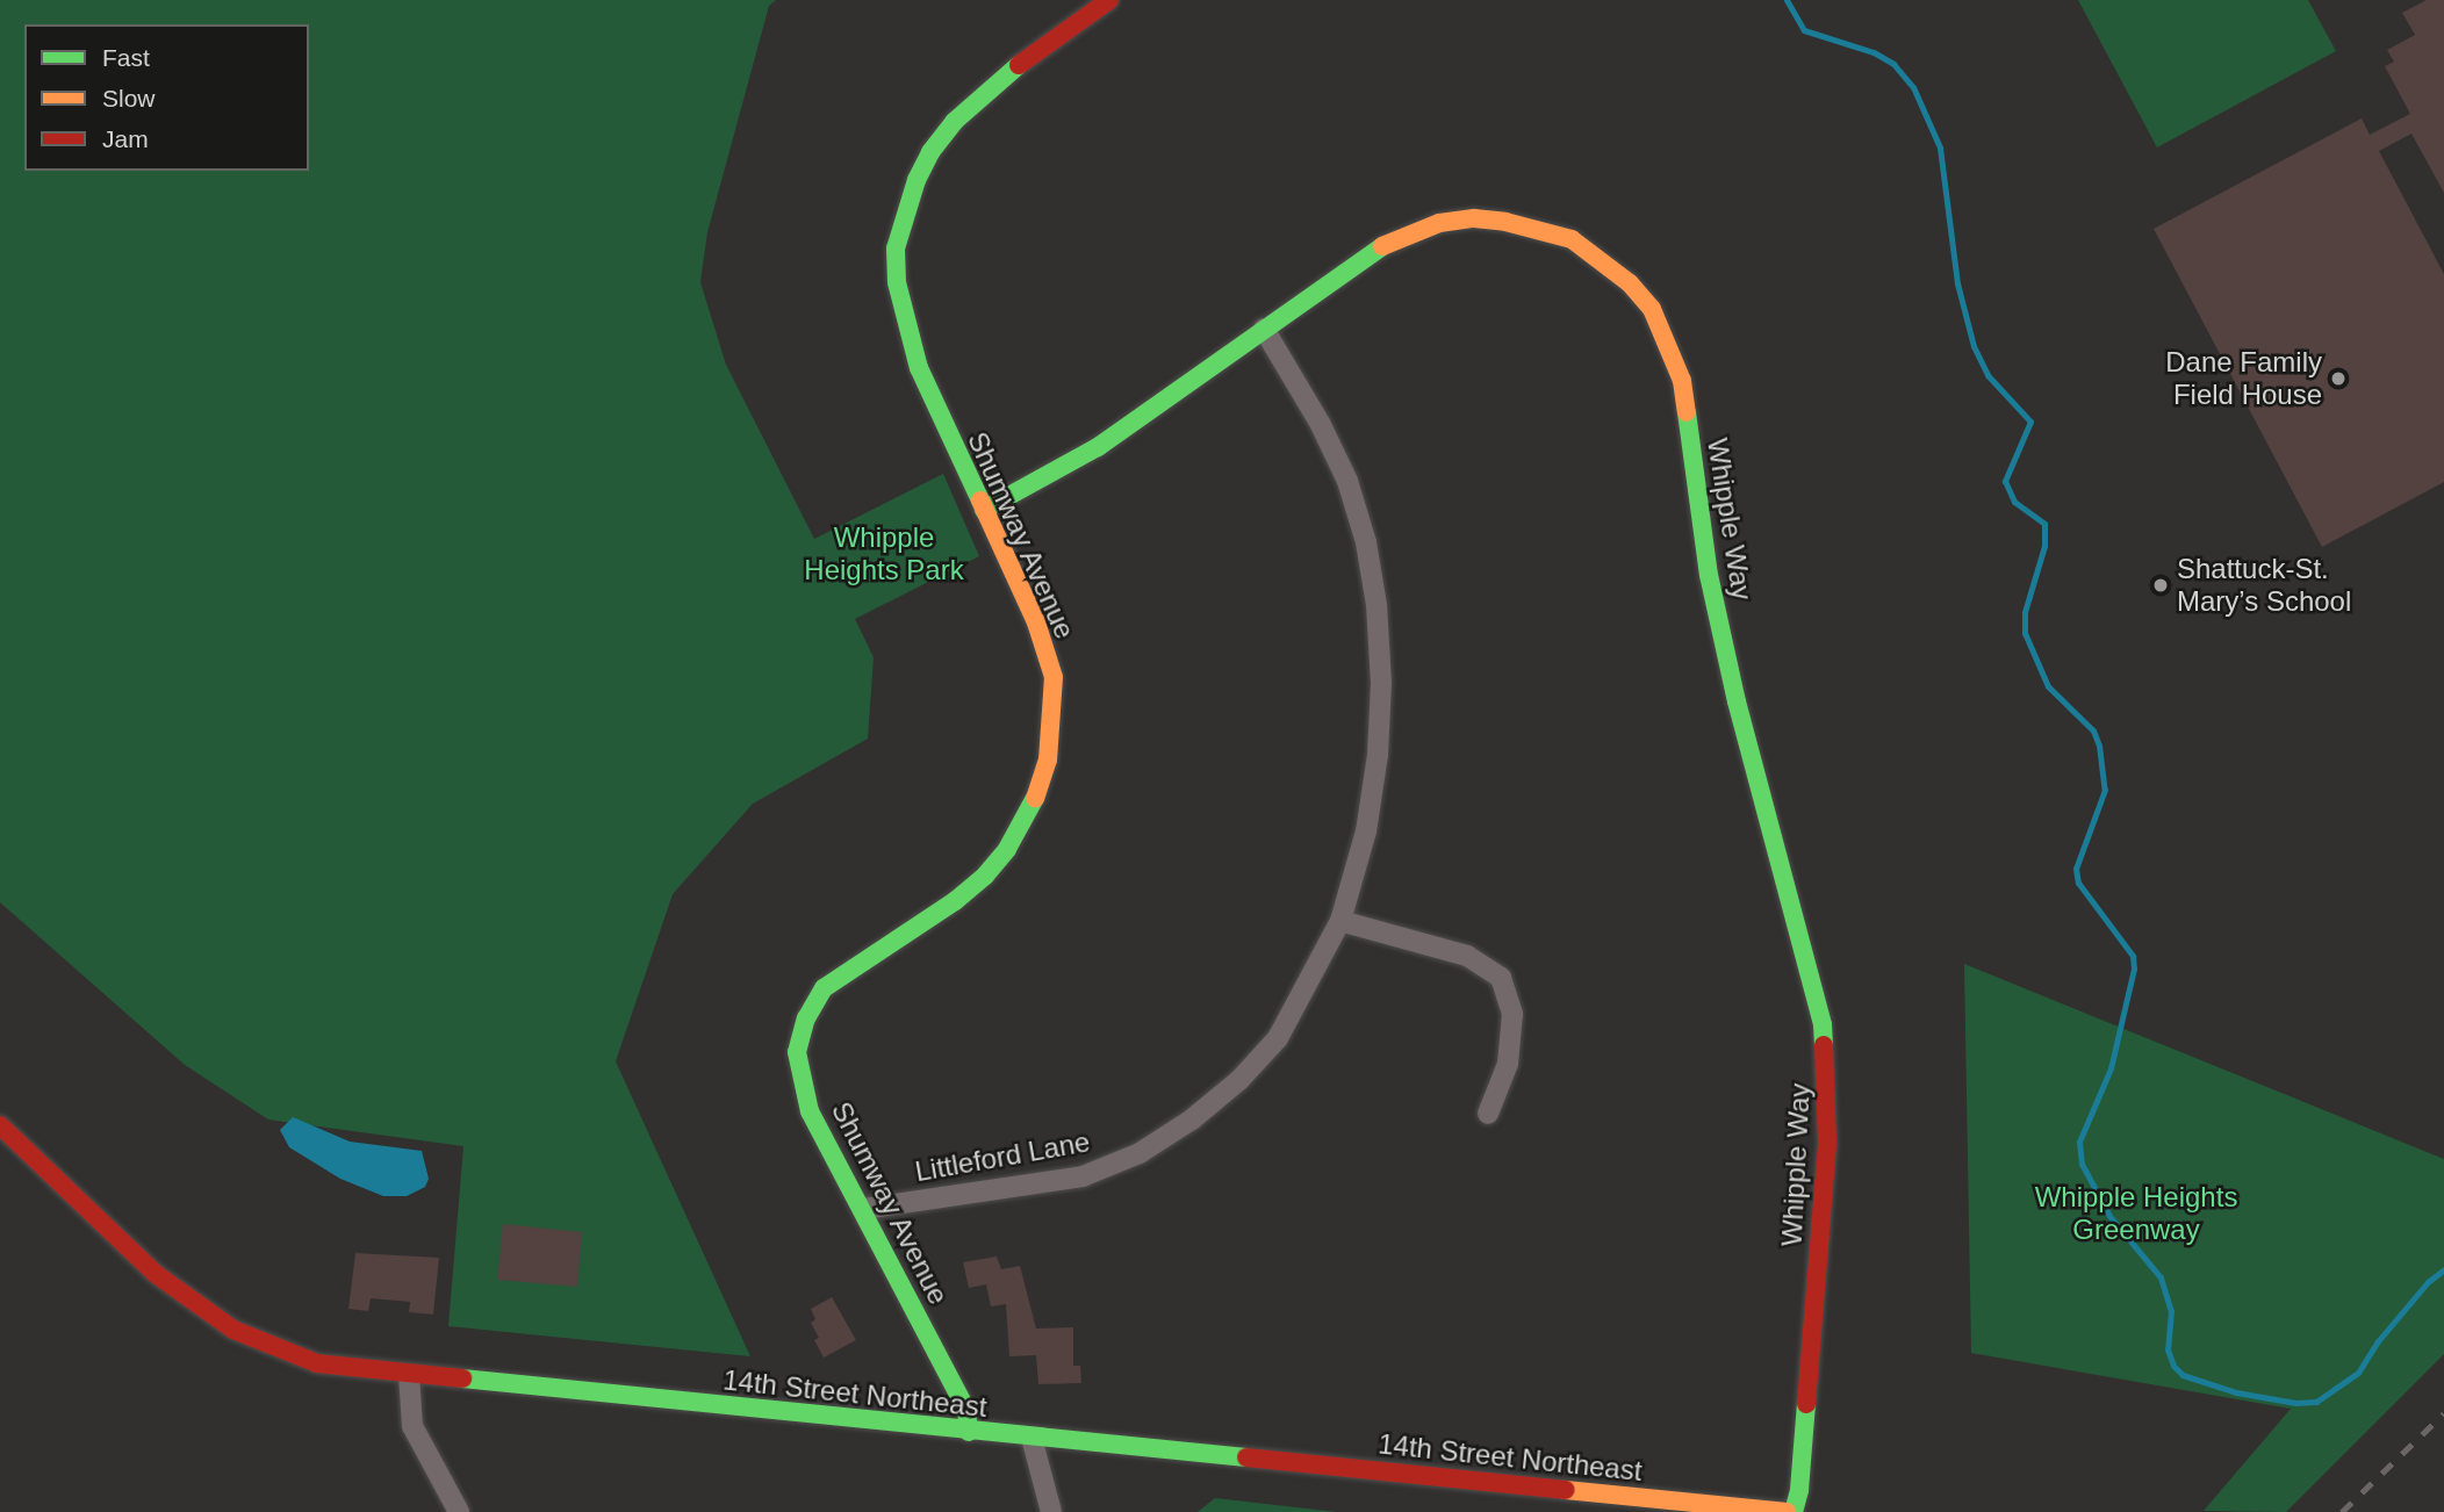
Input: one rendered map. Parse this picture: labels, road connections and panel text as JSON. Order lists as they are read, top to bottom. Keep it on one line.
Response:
{"streets":{"street":["Whipple Way","Shumway Avenue","Littleford Lane","14th Street Northeast"]},"crossings":[["Whipple Way","Shumway Avenue"],["Whipple Way","Littleford Lane"],["Shumway Avenue","Littleford Lane"],["Shumway Avenue","14th Street Northeast"]],"parks":["Whipple Heights Park","Whipple Heights Greenway"],"places":["Dane Family Field House","Shattuck-St. Mary’s School"],"legend":["Fast","Slow","Jam"]}
